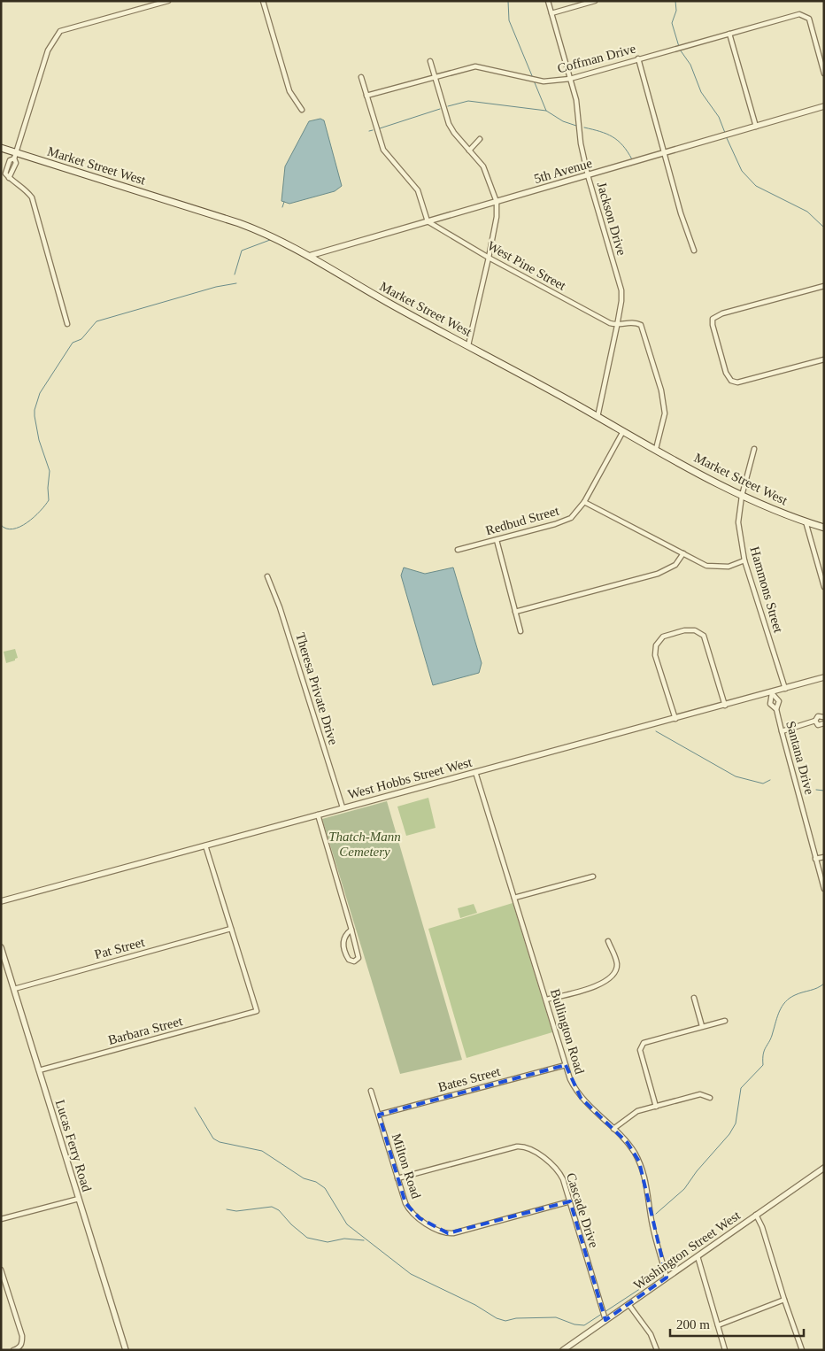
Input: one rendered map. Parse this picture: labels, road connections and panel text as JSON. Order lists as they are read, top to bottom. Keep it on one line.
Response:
{"streets":{"main road":["Market Street West"],"street":["Coffman Drive","5th Avenue","Jackson Drive","West Pine Street","Redbud Street","Hammons Street","Theresa Private Drive","Santana Drive","West Hobbs Street West","Pat Street","Barbara Street","Bullington Road","Bates Street","Lucas Ferry Road","Milton Road","Cascade Drive","Washington Street West"]},"crossings":[["Coffman Drive","Jackson Drive"],["Market Street West","5th Avenue"],["Market Street West","Jackson Drive"],["Market Street West","Redbud Street"],["Market Street West","Hammons Street"],["5th Avenue","Jackson Drive"],["5th Avenue","West Pine Street"],["Jackson Drive","West Pine Street"],["Hammons Street","West Hobbs Street West"],["Theresa Private Drive","West Hobbs Street West"],["Santana Drive","West Hobbs Street West"],["West Hobbs Street West","Bullington Road"],["Pat Street","Barbara Street"],["Pat Street","Lucas Ferry Road"],["Barbara Street","Lucas Ferry Road"],["Bullington Road","Bates Street"],["Bullington Road","Washington Street West"],["Bates Street","Milton Road"],["Milton Road","Cascade Drive"],["Cascade Drive","Washington Street West"]],"parks":["Thatch-Mann Cemetery"],"scale_bar":"200 m"}
